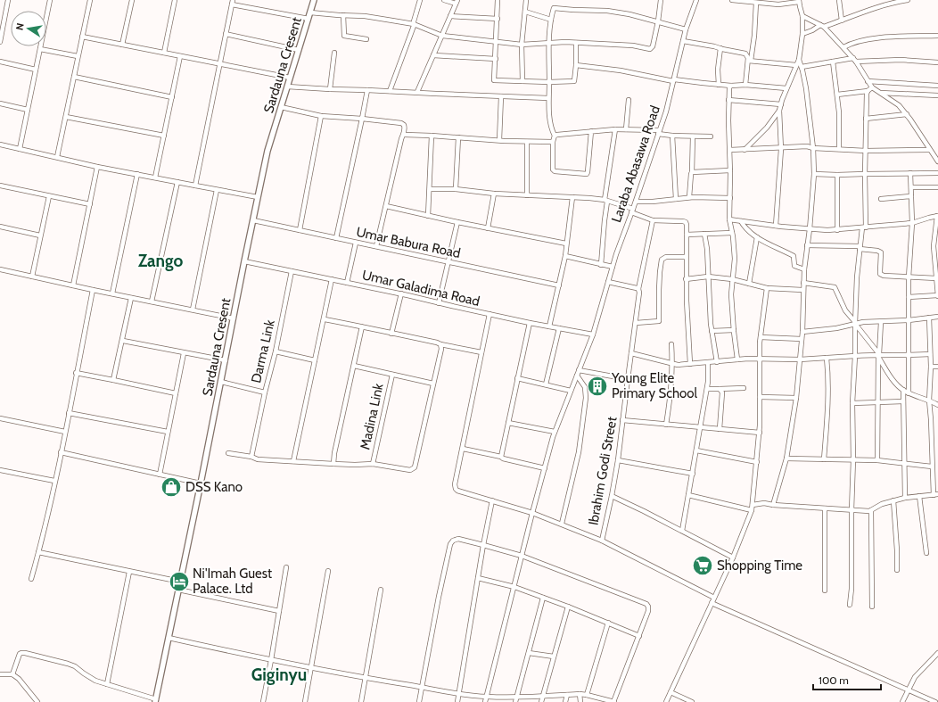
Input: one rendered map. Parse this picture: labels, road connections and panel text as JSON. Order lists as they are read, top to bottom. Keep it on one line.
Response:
{"streets":{"street":["Sardauna Cresent","Laraba Abasawa Road","Umar Babura Road","Umar Galadima Road","Darma Link","Madina Link","Ibrahim Godi Street"]},"crossings":[["Sardauna Cresent","Umar Babura Road"],["Sardauna Cresent","Umar Galadima Road"],["Sardauna Cresent","Darma Link"],["Laraba Abasawa Road","Umar Galadima Road"],["Umar Galadima Road","Darma Link"]],"districts":["Zango","Giginyu"],"places":{"building":["Young Elite Primary School"],"shop":["DSS Kano"],"supermarket":["Shopping Time"],"hotel":["Ni'Imah Guest Palace. Ltd"]},"scale_bar":"100 m","north":"left"}
